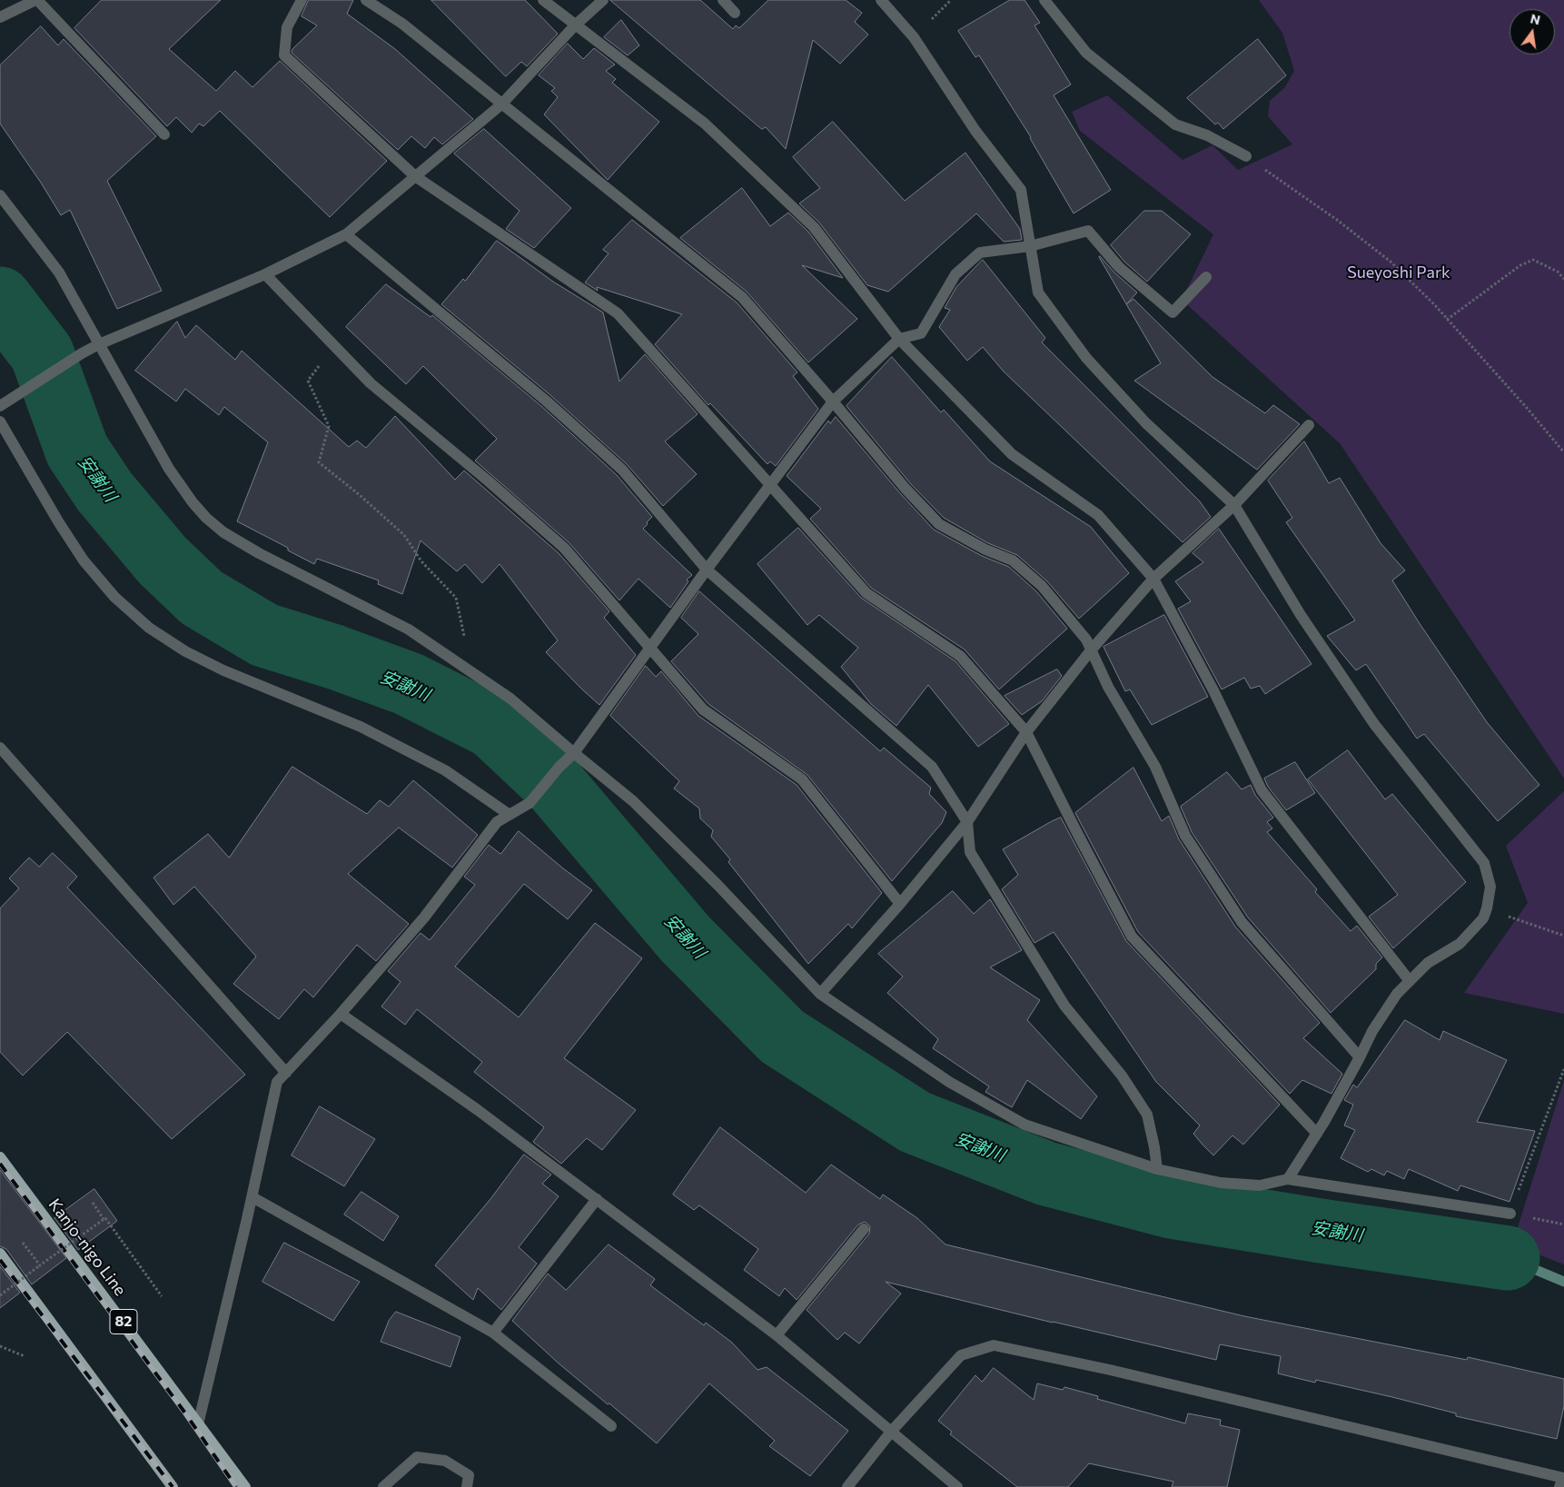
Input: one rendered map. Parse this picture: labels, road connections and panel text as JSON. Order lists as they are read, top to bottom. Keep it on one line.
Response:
{"streets":{"main road":["Kanjo-nigo Line","82"]},"water":["安謝川"],"parks":["Sueyoshi Park"],"north":"top"}
